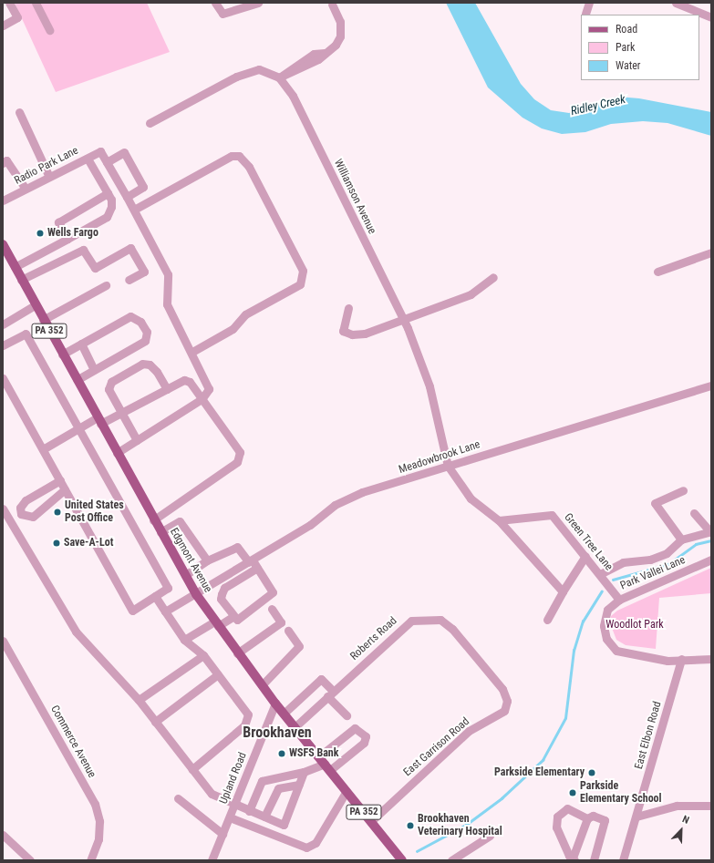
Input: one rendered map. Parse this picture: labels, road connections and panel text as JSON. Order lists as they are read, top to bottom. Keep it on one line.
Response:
{"streets":{"main road":["PA 352","Edgmont Avenue"],"street":["Radio Park Lane","Williamson Avenue","Meadowbrook Lane","Green Tree Lane","Park Vallei Lane","Roberts Road","East Elbon Road","Commerce Avenue","East Garrison Road","Upland Road"]},"crossings":[["Williamson Avenue","Meadowbrook Lane"],["Meadowbrook Lane","Edgmont Avenue"],["Green Tree Lane","Park Vallei Lane"],["Edgmont Avenue","Roberts Road"],["Edgmont Avenue","East Garrison Road"],["Edgmont Avenue","Upland Road"],["Park Vallei Lane","East Elbon Road"],["Roberts Road","East Garrison Road"]],"districts":["Brookhaven"],"water":["Ridley Creek"],"parks":["Woodlot Park"],"places":["Wells Fargo","United States Post Office","Save-A-Lot","WSFS Bank","Parkside Elementary","Parkside Elementary School","Brookhaven Veterinary Hospital"],"legend":["Road","Park","Water"],"north":"top right"}
